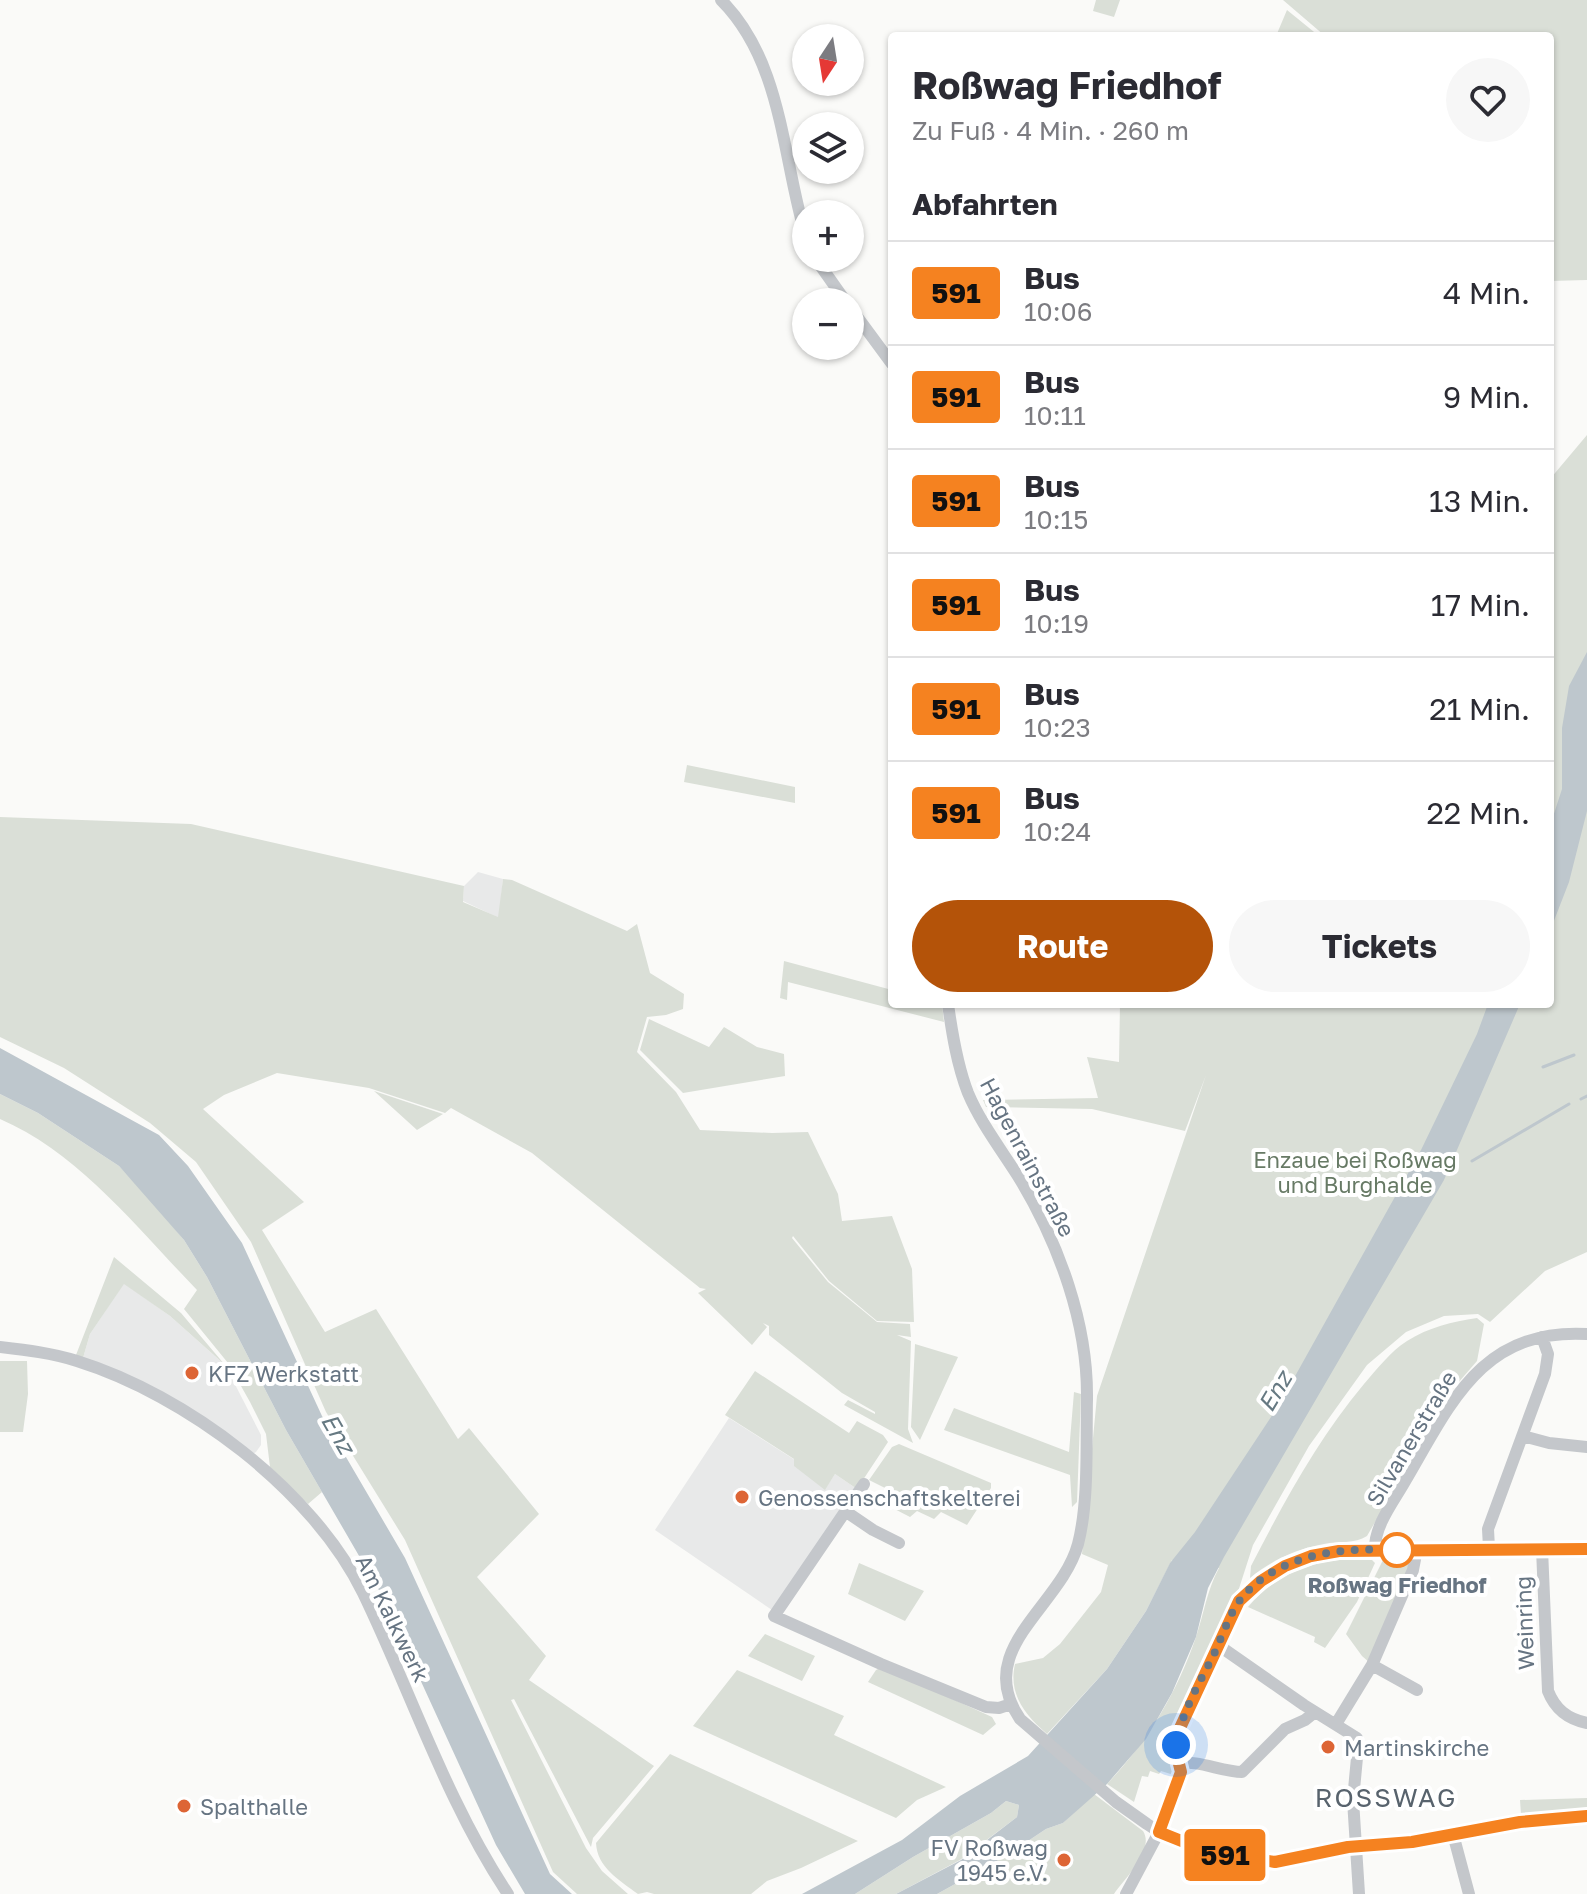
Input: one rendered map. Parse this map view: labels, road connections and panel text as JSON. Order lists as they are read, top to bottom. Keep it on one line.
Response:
{"streets":{"street":["Hagenrainstraße","Silvanerstraße","Am Kalkwerk","Weinring"]},"districts":["ROSSWAG"],"water":["Enz"],"parks":["Enzaue bei Roßwag und Burghalde"],"places":["KFZ Werkstatt","Genossenschaftskelterei","Roßwag Friedhof","Martinskirche","Spalthalle","FV Roßwag 1945 e.V."],"lines":["bus line 591"],"north":"bottom","page":{"on_map":"591","map_buttons":["+","−"],"heading":[["Roßwag Friedhof","Zu Fuß · 4 Min. · 260 m"],"Abfahrten"],"list":[{"mark":"591","name":"Bus","note":"10:06","value":"4 Min."},{"mark":"591","name":"Bus","note":"10:11","value":"9 Min."},{"mark":"591","name":"Bus","note":"10:15","value":"13 Min."},{"mark":"591","name":"Bus","note":"10:19","value":"17 Min."},{"mark":"591","name":"Bus","note":"10:23","value":"21 Min."},{"mark":"591","name":"Bus","note":"10:24","value":"22 Min."}],"buttons":["Route","Tickets"]}}
